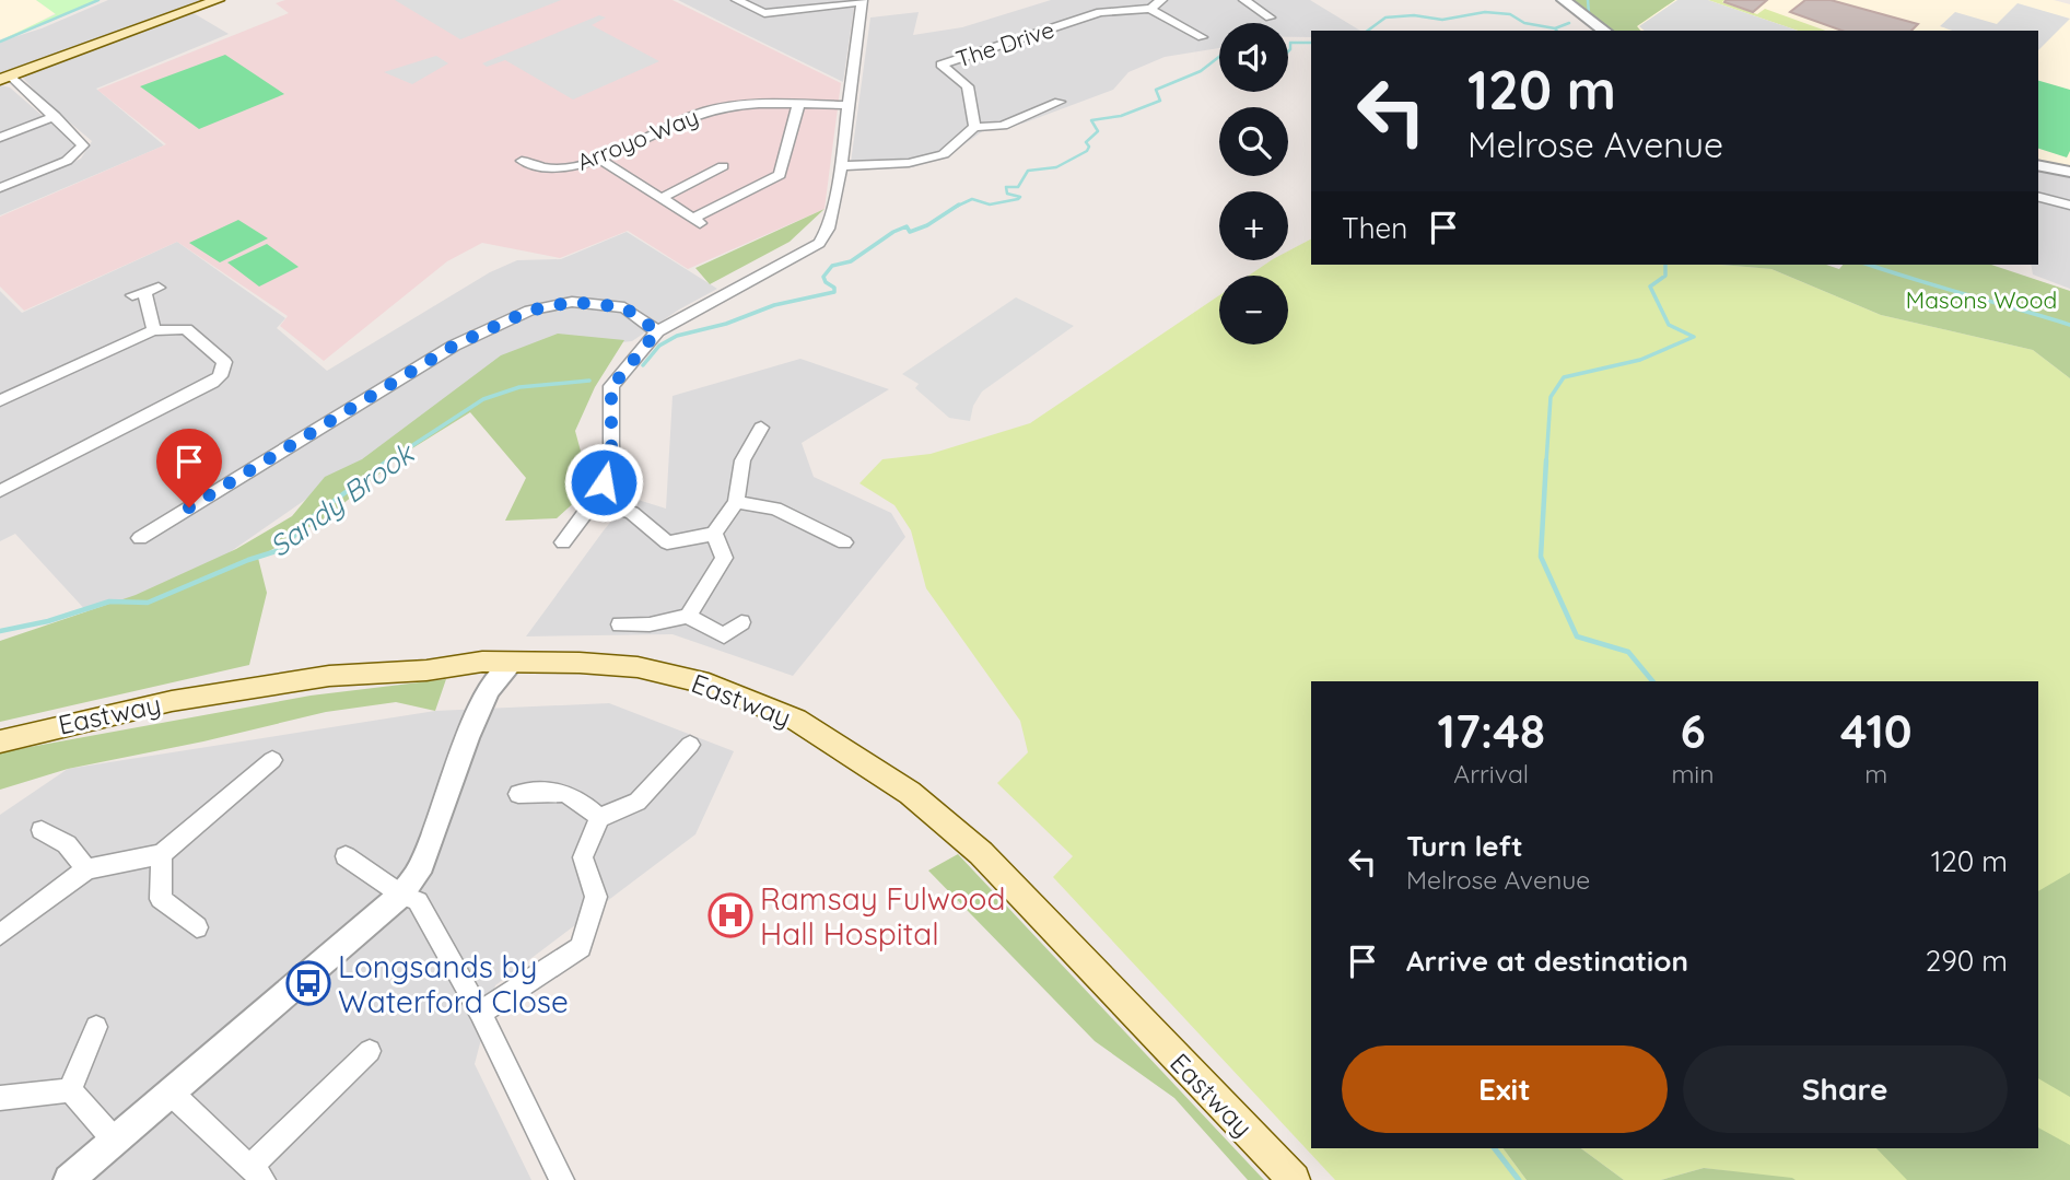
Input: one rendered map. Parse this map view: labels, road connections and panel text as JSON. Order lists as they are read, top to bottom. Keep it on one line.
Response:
{"streets":{"main road":["Eastway"],"street":["The Drive","Arroyo Way"]},"water":["Sandy Brook"],"parks":["Masons Wood"],"places":{"hospital":["Ramsay Fulwood Hall Hospital"],"bus stop":["Longsands by Waterford Close"]},"page":{"map_buttons":["+","−"],"turn":["120 m","Melrose Avenue"],"then":"Then","eta":["17:48","Arrival","6","min","410","m"],"list":[{"name":"Turn left","note":"Melrose Avenue","value":"120 m"},{"name":"Arrive at destination","value":"290 m"}],"buttons":["Exit","Share"]}}
